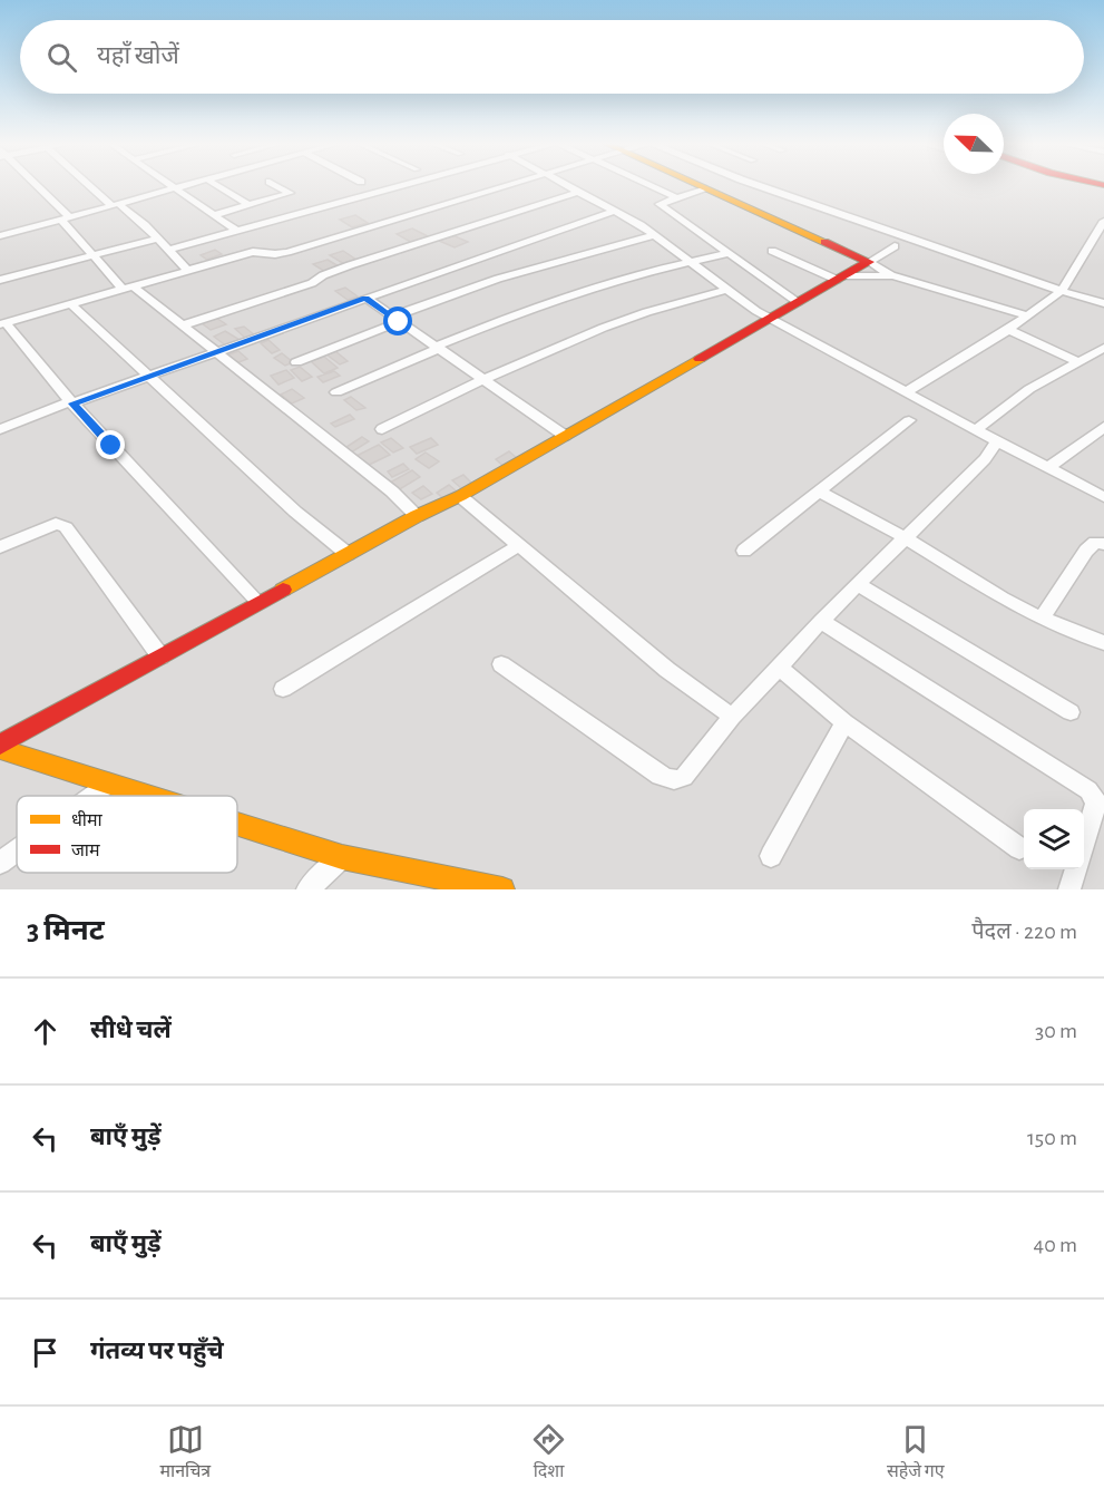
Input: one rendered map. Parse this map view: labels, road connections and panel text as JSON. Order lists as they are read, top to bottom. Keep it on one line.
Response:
{"legend":["धीमा","जाम"],"north":"top left","page":{"search":"यहाँ खोजें","heading":["3 मिनट","पैदल · 220 m"],"list":[["सीधे चलें","30 m"],["बाएँ मुड़ें","150 m"],["बाएँ मुड़ें","40 m"],"गंतव्य पर पहुँचे"],"nav":["मानचित्र","दिशा","सहेजे गए"]}}
